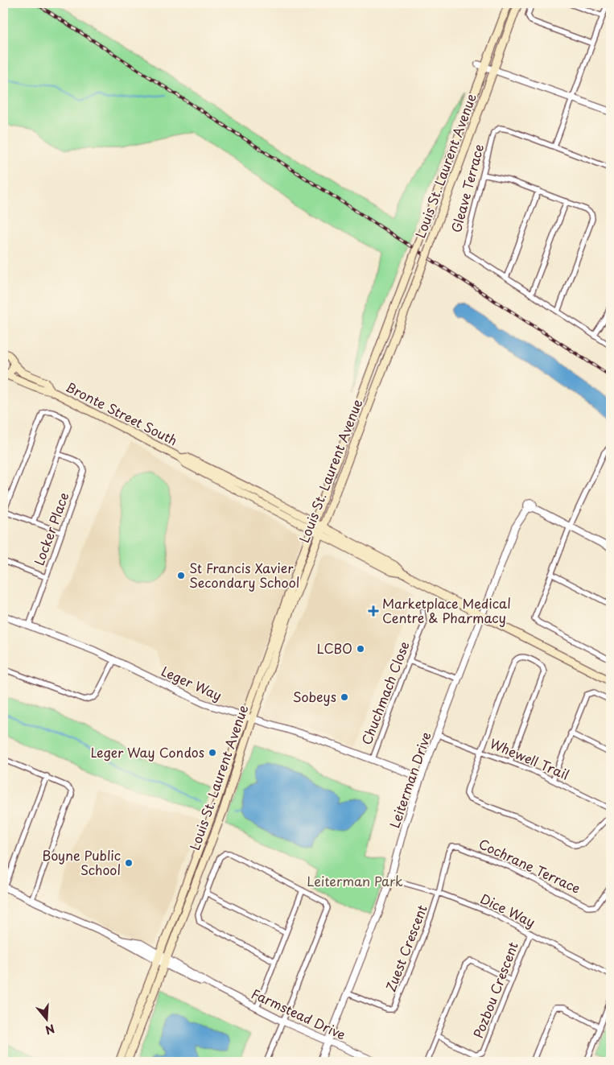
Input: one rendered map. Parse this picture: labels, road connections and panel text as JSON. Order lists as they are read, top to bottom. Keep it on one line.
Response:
{"streets":{"main road":["Louis St. Laurent Avenue","Bronte Street South"],"street":["Gleave Terrace","Locker Place","Leger Way","Chuchmach Close","Whewell Trail","Leiterman Drive","Cochrane Terrace","Dice Way","Zuest Crescent","Pozbou Crescent","Farmstead Drive"]},"crossings":[["Louis St. Laurent Avenue","Bronte Street South"],["Louis St. Laurent Avenue","Leger Way"],["Louis St. Laurent Avenue","Farmstead Drive"],["Bronte Street South","Leiterman Drive"],["Locker Place","Leger Way"],["Leger Way","Chuchmach Close"],["Leger Way","Leiterman Drive"],["Whewell Trail","Leiterman Drive"],["Leiterman Drive","Dice Way"],["Leiterman Drive","Zuest Crescent"],["Leiterman Drive","Farmstead Drive"],["Cochrane Terrace","Dice Way"],["Cochrane Terrace","Zuest Crescent"],["Dice Way","Zuest Crescent"],["Dice Way","Pozbou Crescent"]],"parks":["Leiterman Park"],"places":{"other":["St Francis Xavier Secondary School","LCBO","Sobeys","Leger Way Condos","Boyne Public School"],"health":["Marketplace Medical Centre & Pharmacy"]},"north":"bottom"}
